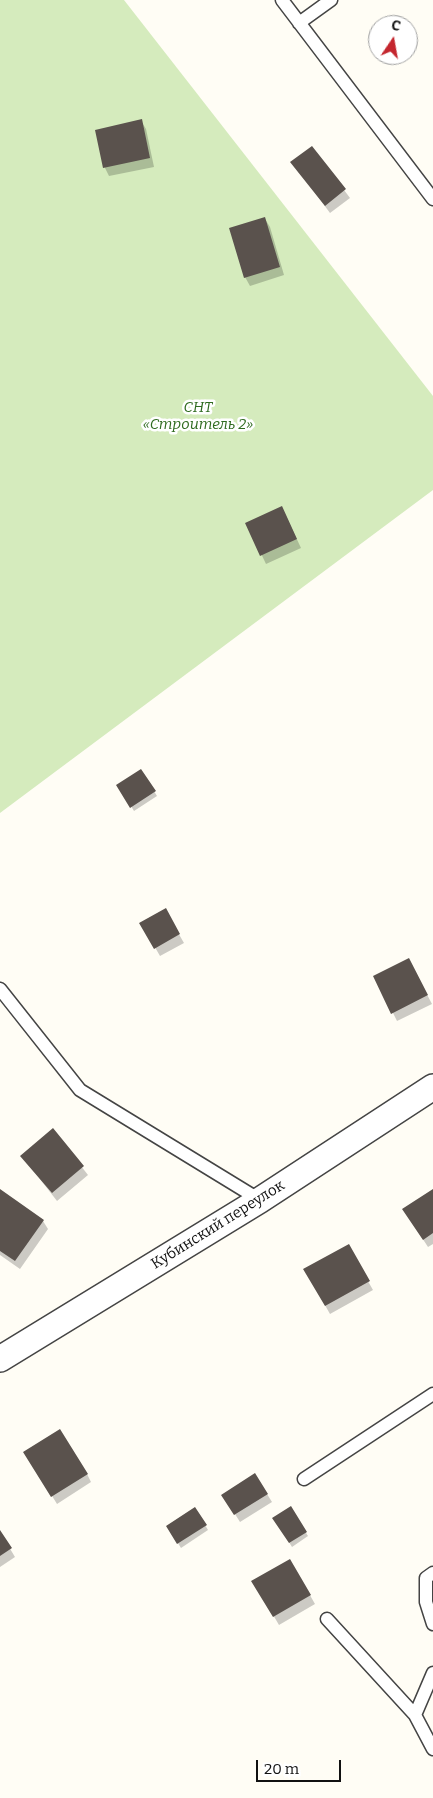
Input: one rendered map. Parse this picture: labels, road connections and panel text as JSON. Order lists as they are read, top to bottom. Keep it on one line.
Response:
{"streets":{"street":["Кубинский переулок"]},"parks":["СНТ «Строитель 2»"],"scale_bar":"20 m","north":"top"}
